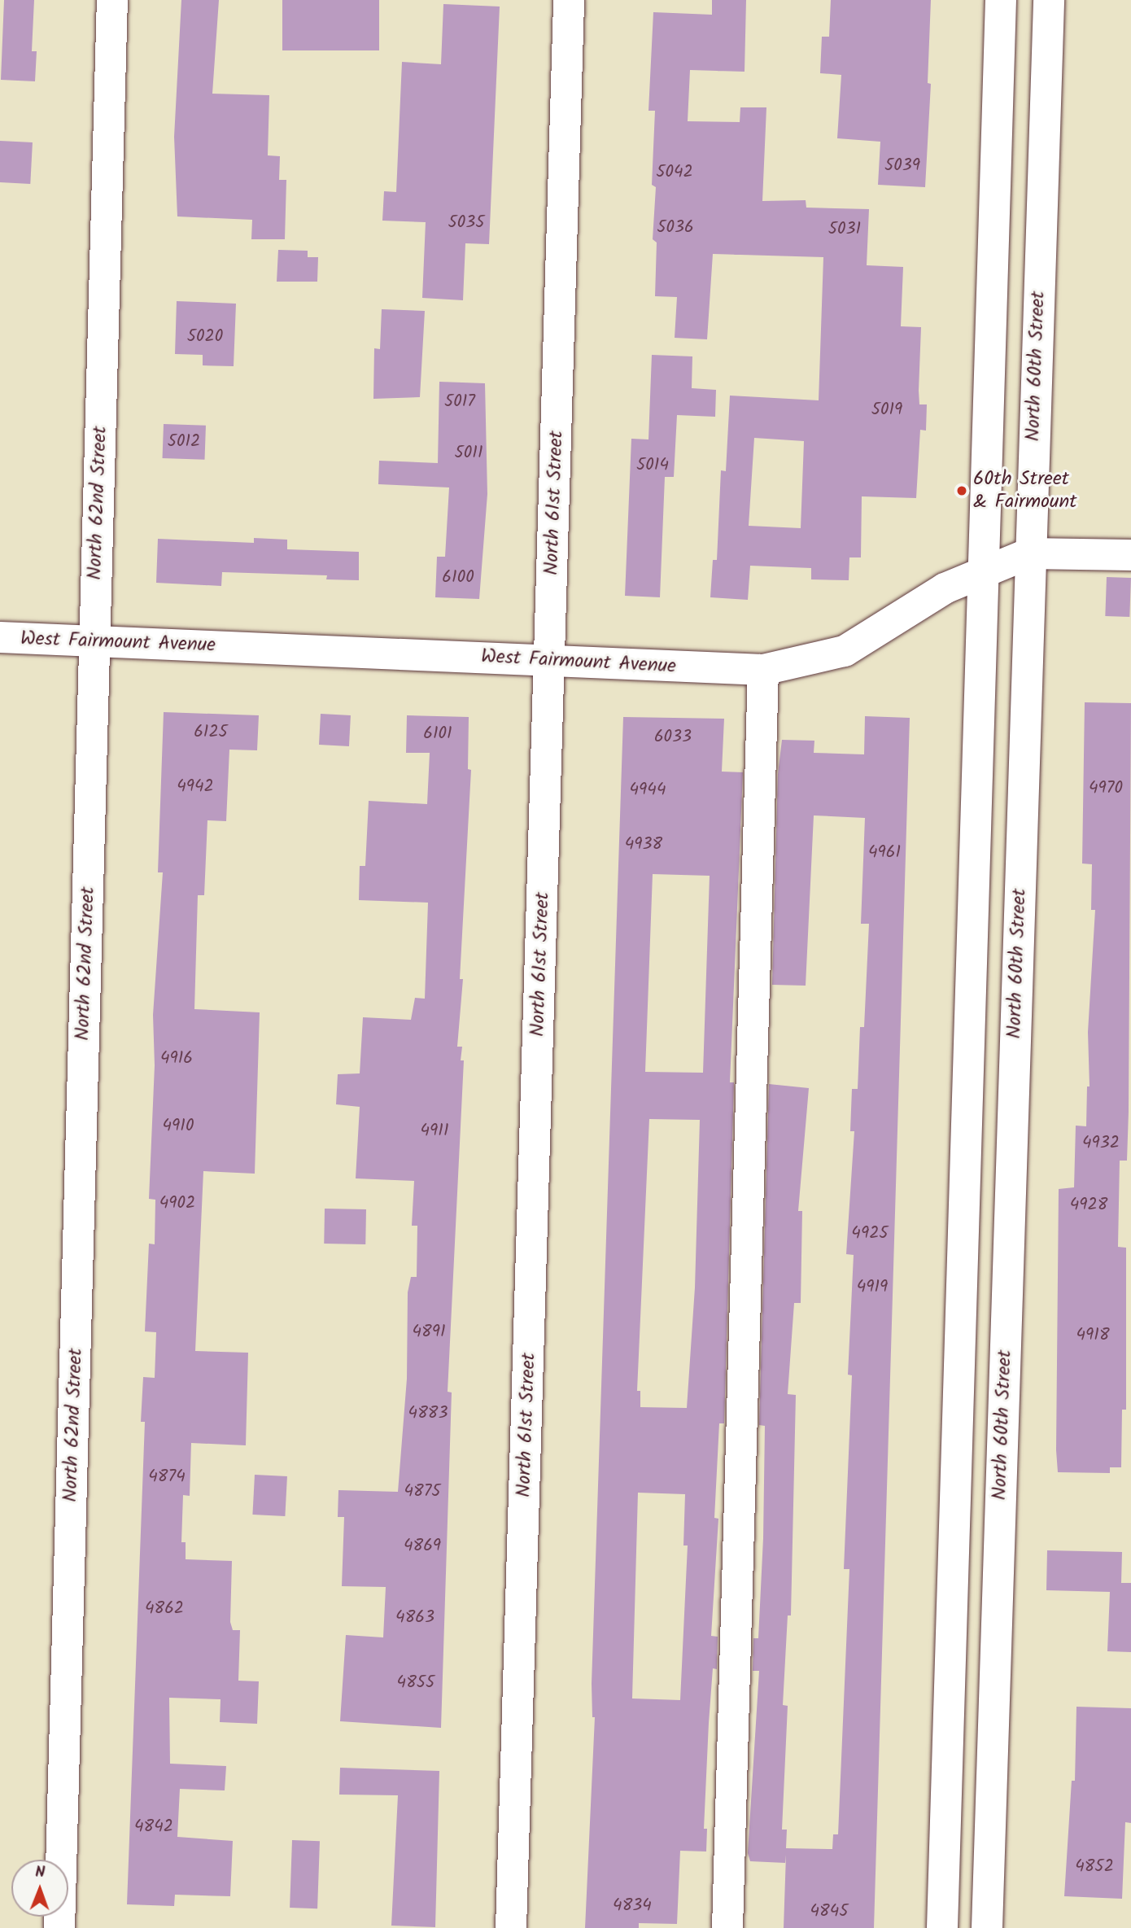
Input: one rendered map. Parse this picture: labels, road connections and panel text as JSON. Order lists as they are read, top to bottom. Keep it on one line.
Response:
{"streets":{"street":["North 60th Street","North 62nd Street","North 61st Street","West Fairmount Avenue"]},"crossings":[["North 60th Street","West Fairmount Avenue"],["North 62nd Street","West Fairmount Avenue"],["North 61st Street","West Fairmount Avenue"]],"places":["60th Street & Fairmount"],"house_numbers":["5039","5042","5035","5036","5031","5020","5017","5019","5012","5011","5014","6100","6125","6101","6033","4942","4970","4944","4938","4961","4916","4910","4911","4932","4902","4928","4925","4919","4891","4918","4883","4874","4875","4869","4862","4863","4855","4842","4852","4834","4845"],"north":"top"}
